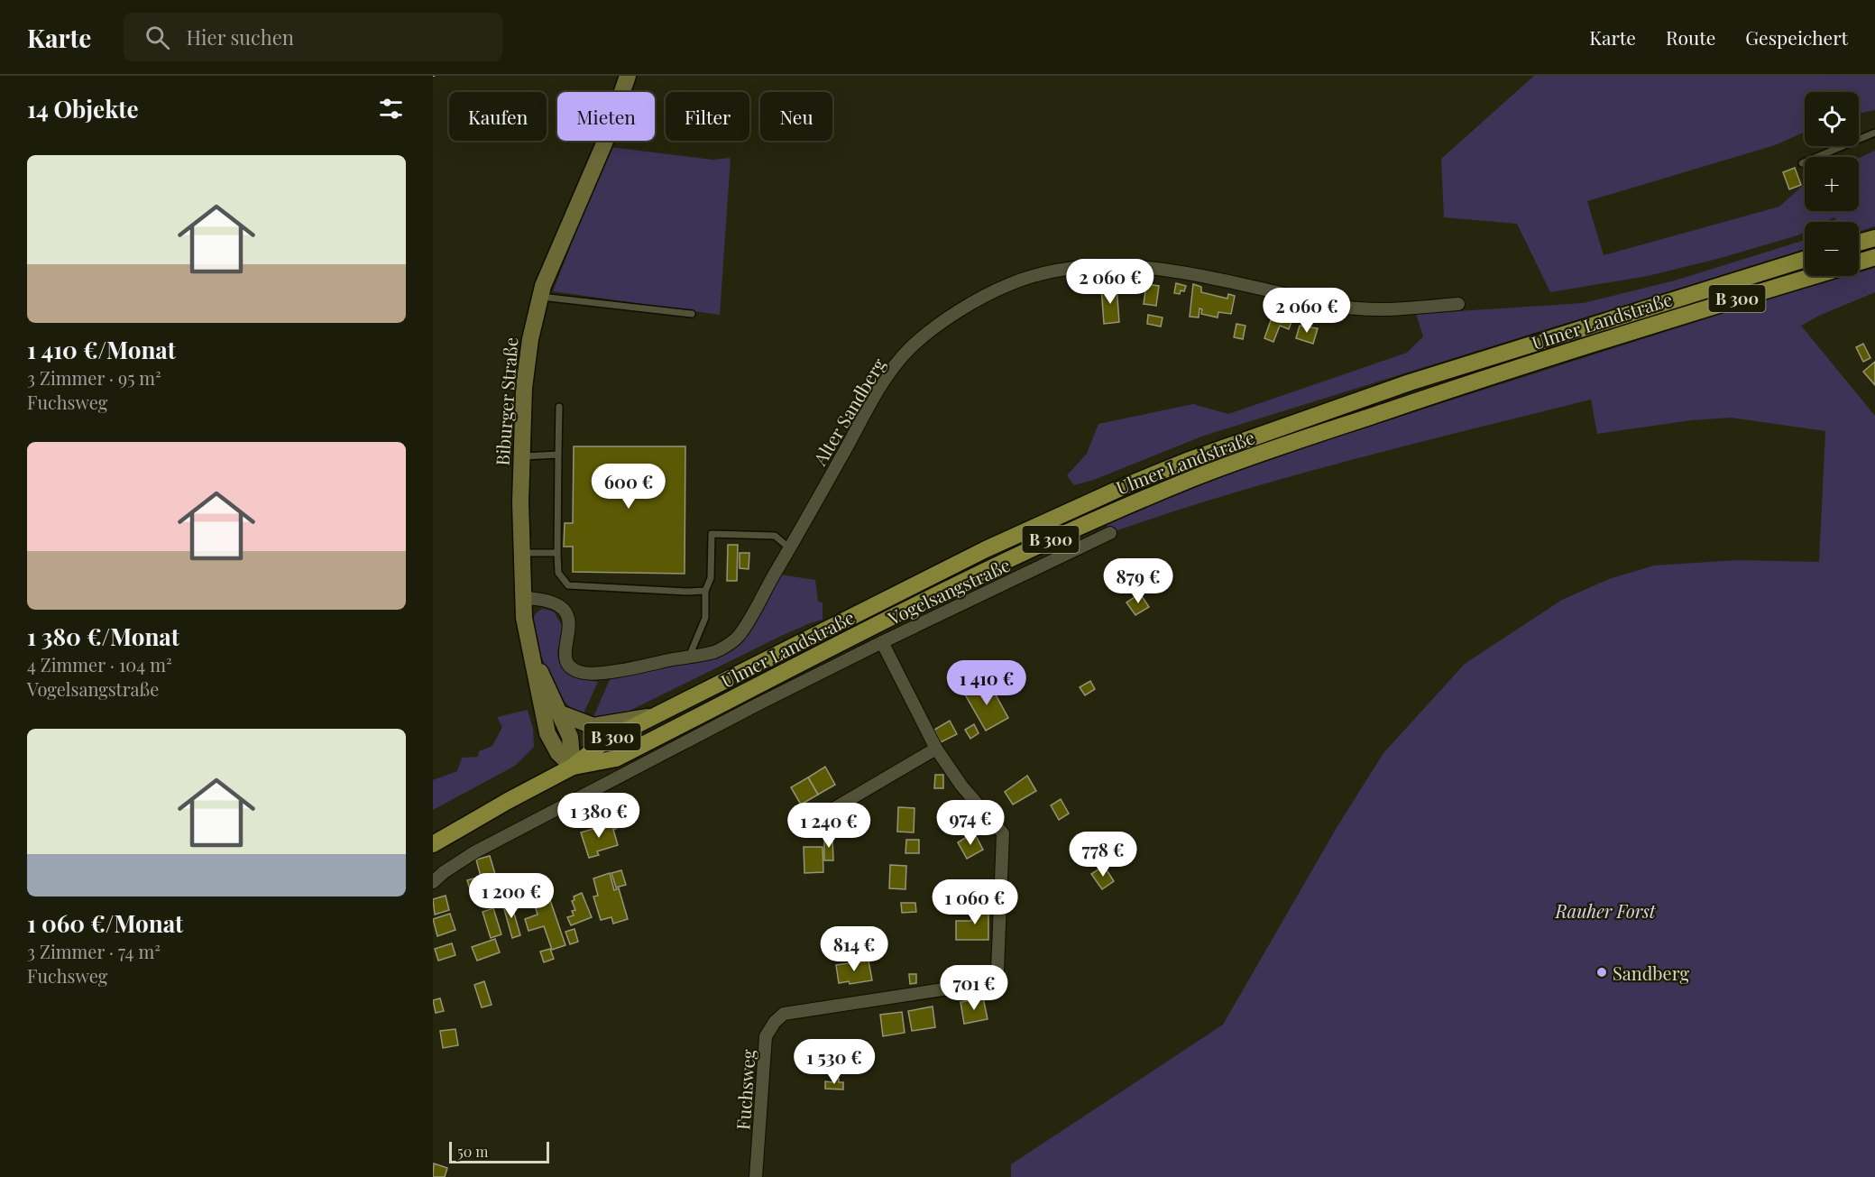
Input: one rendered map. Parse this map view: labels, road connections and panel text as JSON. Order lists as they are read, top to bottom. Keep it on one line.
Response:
{"streets":{"main road":["B 300","Ulmer Landstraße"],"street":["Biburger Straße","Alter Sandberg","Vogelsangstraße","Fuchsweg"]},"crossings":[["Ulmer Landstraße","Biburger Straße"],["Biburger Straße","Alter Sandberg"],["Vogelsangstraße","Fuchsweg"]],"parks":["Rauher Forst"],"places":["Sandberg"],"scale_bar":"50 m","page":{"header":"Karte","search":"Hier suchen","nav":["Karte","Route","Gespeichert"],"heading":"14 Objekte","map_buttons":["+","−"],"chip":["Kaufen","Mieten","Filter","Neu"],"list":[{"name":"1 410 €/Monat","note":"3 Zimmer · 95 m² · Fuchsweg"},{"name":"1 380 €/Monat","note":"4 Zimmer · 104 m² · Vogelsangstraße"},{"name":"1 060 €/Monat","note":"3 Zimmer · 74 m² · Fuchsweg"}],"price":["2 060 €","2 060 €","600 €","879 €","1 410 €","1 380 €","974 €","1 240 €","778 €","1 200 €","1 060 €","814 €","701 €","1 530 €"],"scale":"50 m"}}
